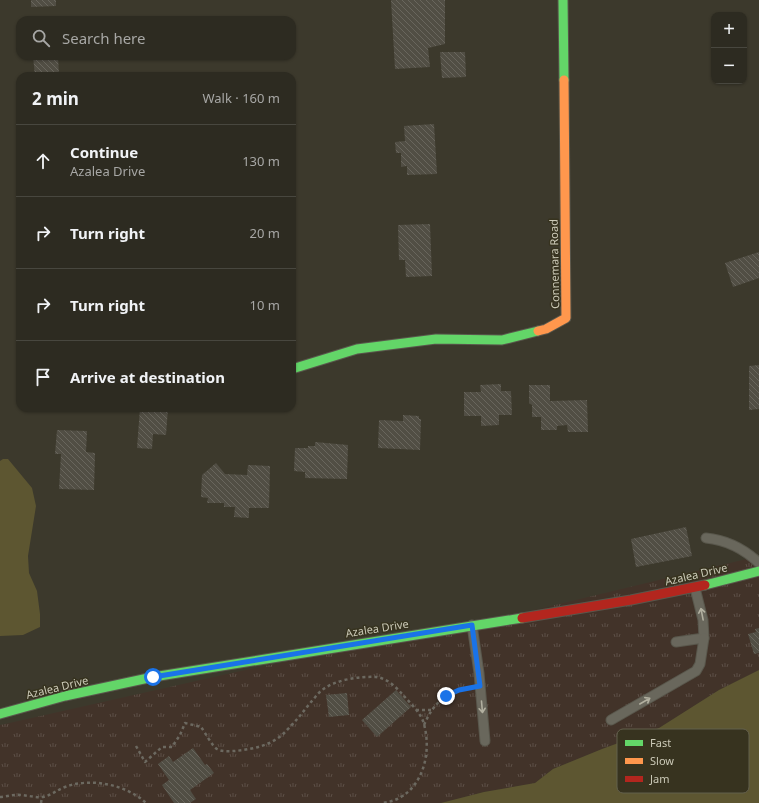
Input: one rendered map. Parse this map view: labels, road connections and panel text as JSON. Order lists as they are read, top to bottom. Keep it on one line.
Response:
{"streets":{"street":["Connemara Road","Azalea Drive"]},"legend":["Fast","Slow","Jam"],"page":{"map_buttons":["+","−"],"search":"Search here","heading":["2 min","Walk · 160 m"],"list":[["Continue","Azalea Drive","130 m"],["Turn right","20 m"],["Turn right","10 m"],"Arrive at destination"]}}
